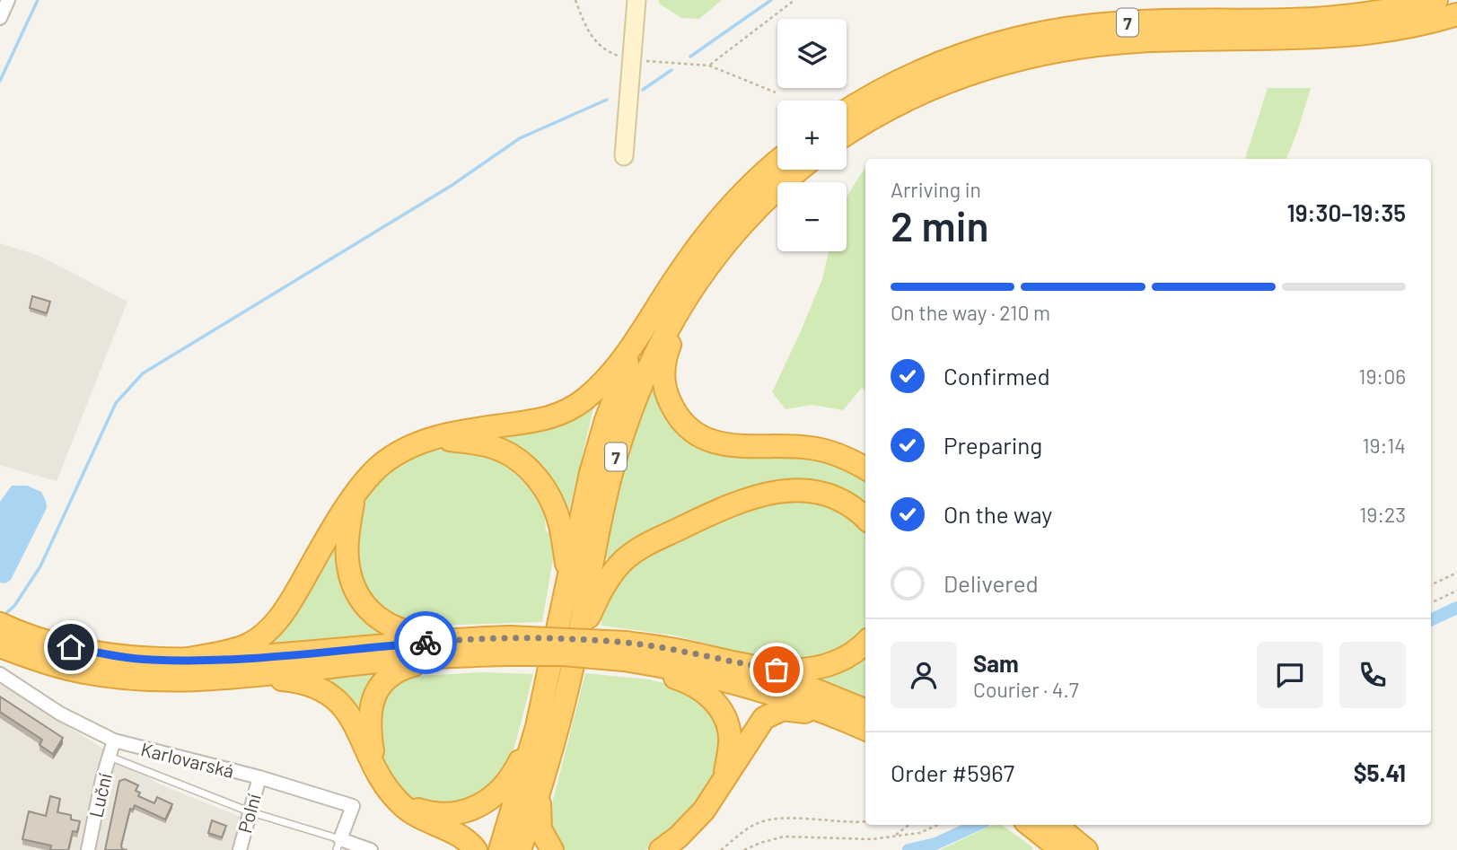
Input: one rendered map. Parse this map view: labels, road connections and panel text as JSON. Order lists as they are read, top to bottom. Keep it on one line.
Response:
{"streets":{"highway":["7"],"street":["Karlovarská","Luční","Polní"]},"crossings":[["Karlovarská","Luční"],["Karlovarská","Polní"]],"page":{"map_buttons":["+","−"],"heading":["2 min","Arriving in","19:30–19:35"],"panel":["Sam","Courier · 4.7","Order #5967","$5.41"],"bar":"On the way · 210 m","list":[["Confirmed","19:06"],["Preparing","19:14"],["On the way","19:23"],"Delivered"]}}
